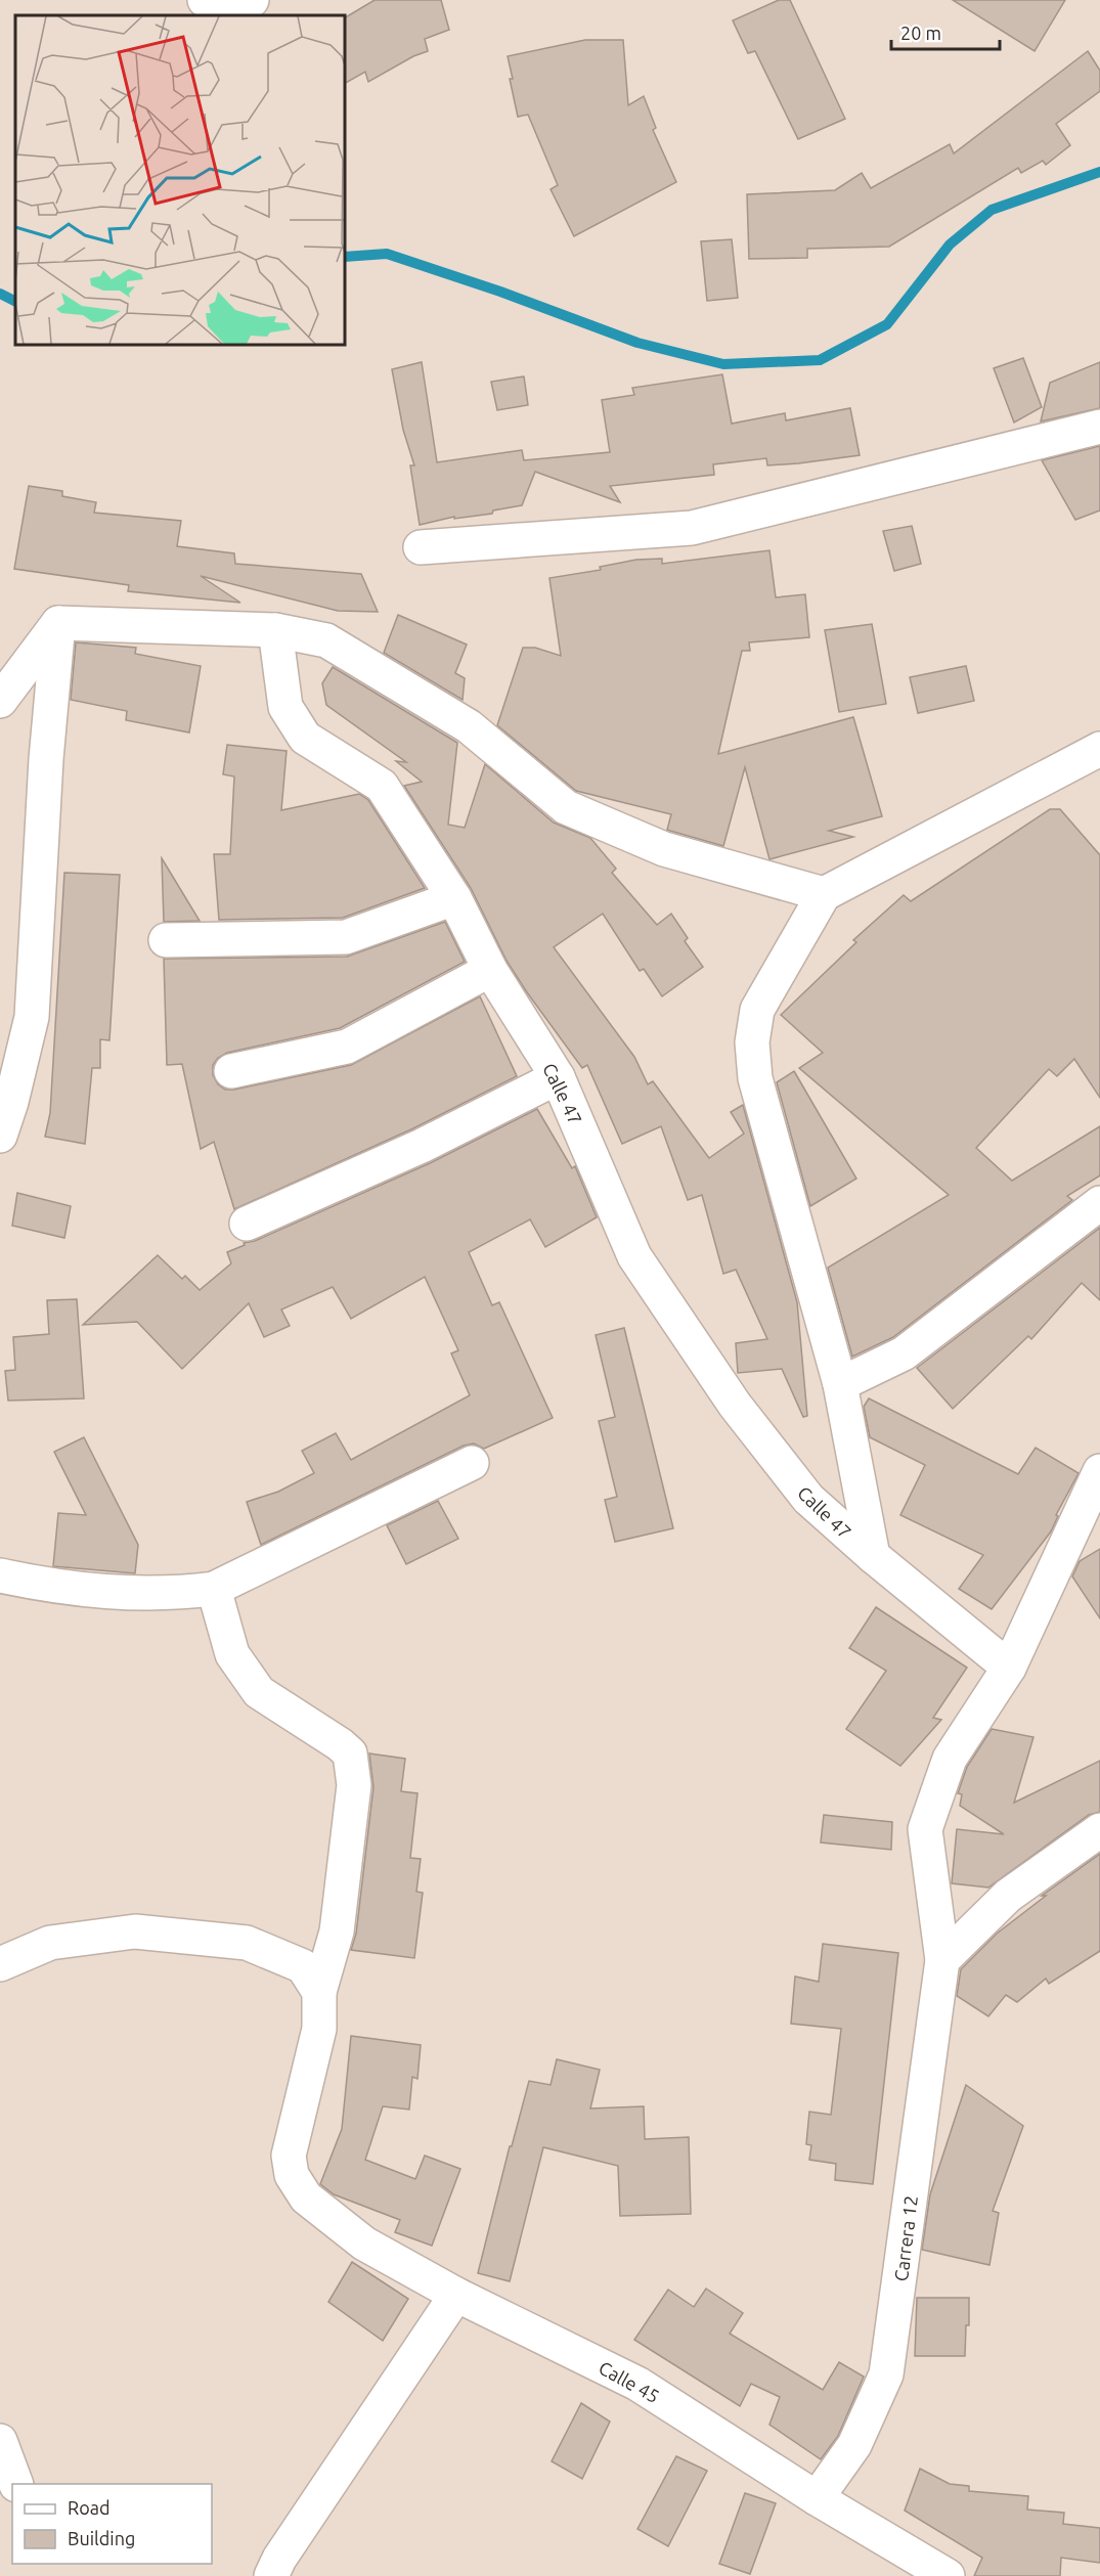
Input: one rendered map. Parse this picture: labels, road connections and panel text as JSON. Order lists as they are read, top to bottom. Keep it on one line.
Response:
{"streets":{"street":["Calle 47","Carrera 12","Calle 45"]},"crossings":[["Calle 47","Carrera 12"],["Carrera 12","Calle 45"]],"legend":["Road","Building"],"scale_bar":"20 m"}
